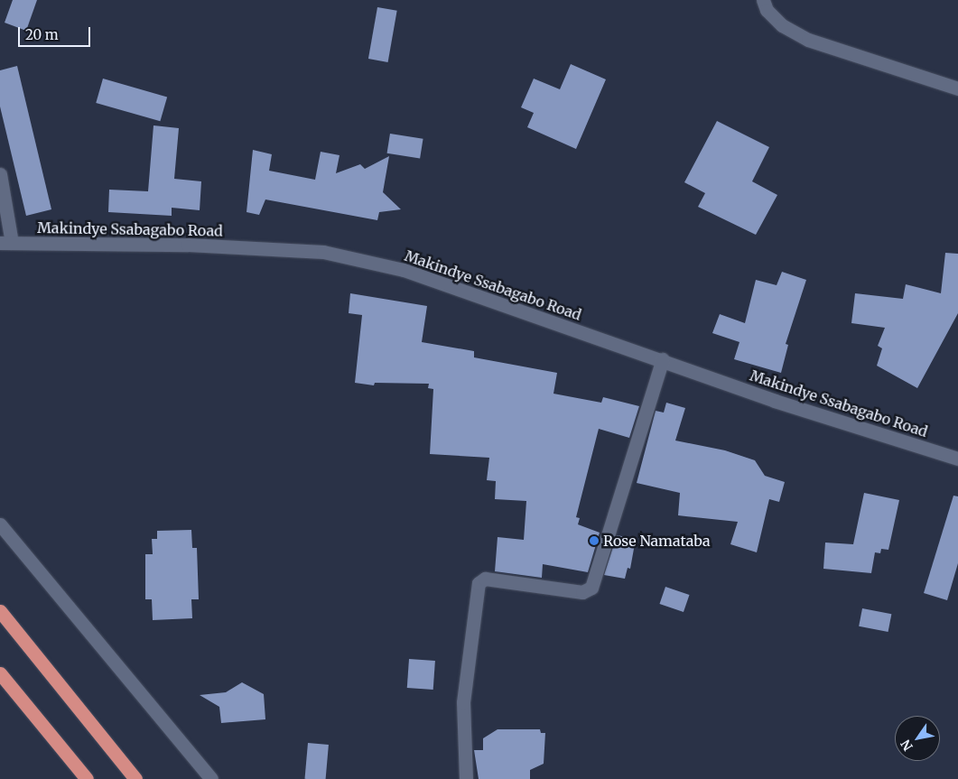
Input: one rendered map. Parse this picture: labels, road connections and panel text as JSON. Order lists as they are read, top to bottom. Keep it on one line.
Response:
{"streets":{"street":["Makindye Ssabagabo Road"]},"places":["Rose Namataba"],"scale_bar":"20 m","north":"bottom left"}
